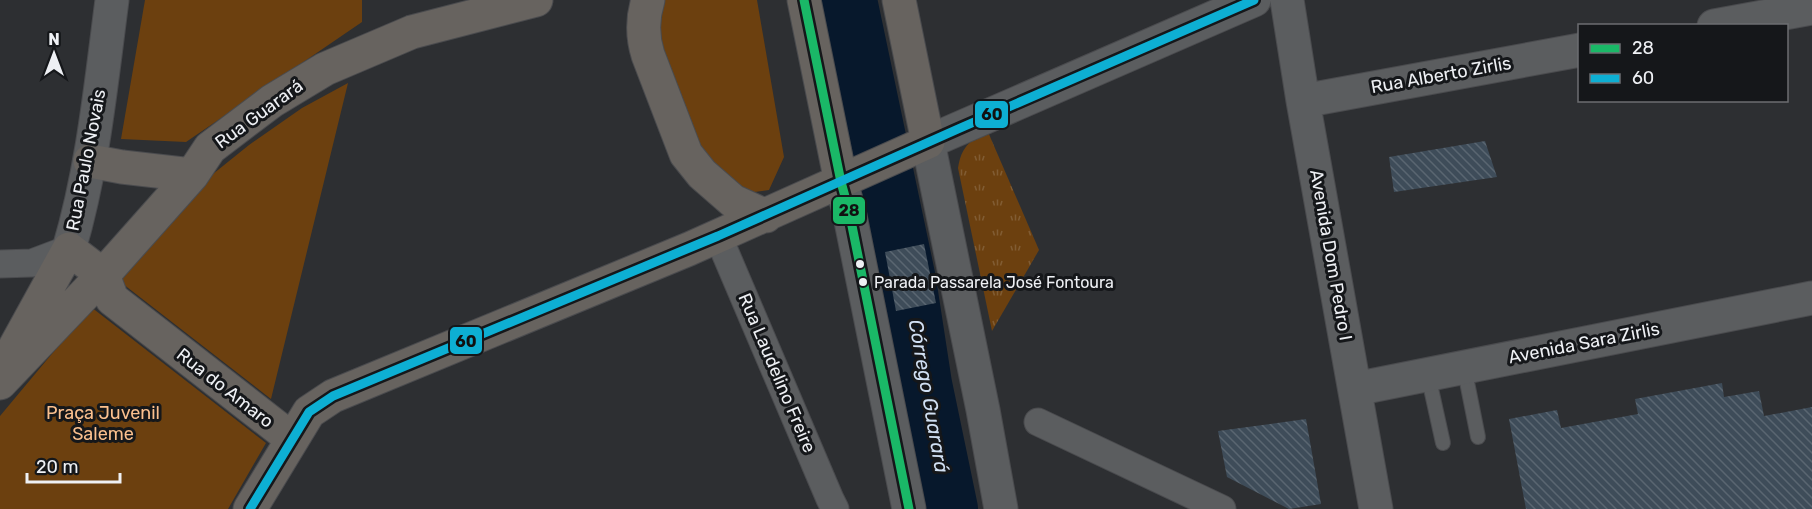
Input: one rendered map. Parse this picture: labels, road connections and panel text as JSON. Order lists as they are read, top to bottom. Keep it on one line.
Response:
{"streets":{"main road":["Rua Alberto Zirlis","Rua Guarará","Rua Paulo Novais","Avenida Dom Pedro I","Avenida Sara Zirlis","Rua do Amaro"],"street":["Rua Laudelino Freire"]},"crossings":[["Rua Alberto Zirlis","Avenida Dom Pedro I"],["Rua Guarará","Rua do Amaro"],["Rua Paulo Novais","Rua do Amaro"],["Avenida Dom Pedro I","Avenida Sara Zirlis"],["Rua Laudelino Freire","Rua do Amaro"]],"water":["Córrego Guarará"],"parks":["Praça Juvenil Saleme"],"places":["Parada Passarela José Fontoura"],"lines":["transit line 28","transit line 60"],"legend":["28","60"],"scale_bar":"20 m","north":"top"}
